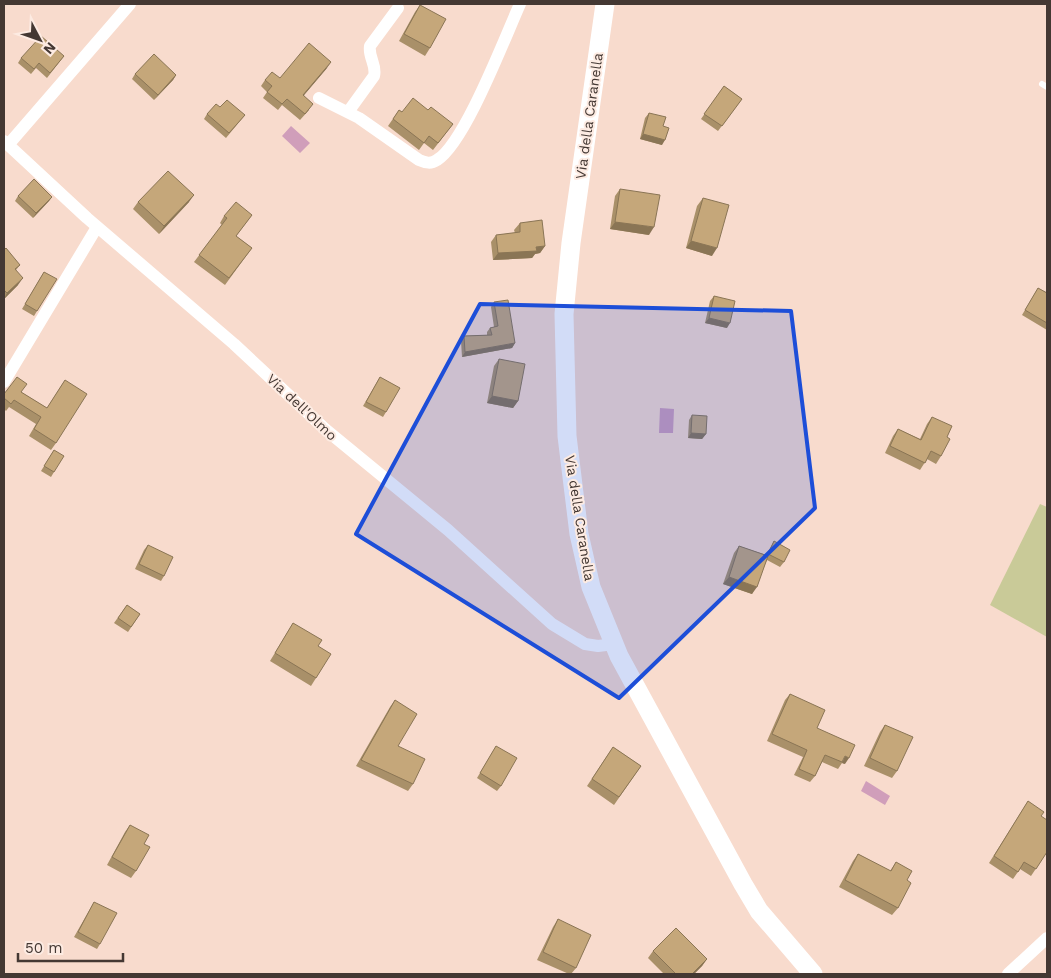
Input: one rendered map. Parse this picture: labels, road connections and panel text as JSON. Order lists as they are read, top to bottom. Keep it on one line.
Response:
{"streets":{"main road":["Via della Caranella"],"street":["Via dell'Olmo"]},"crossings":[["Via della Caranella","Via dell'Olmo"]],"scale_bar":"50 m","north":"bottom right"}
